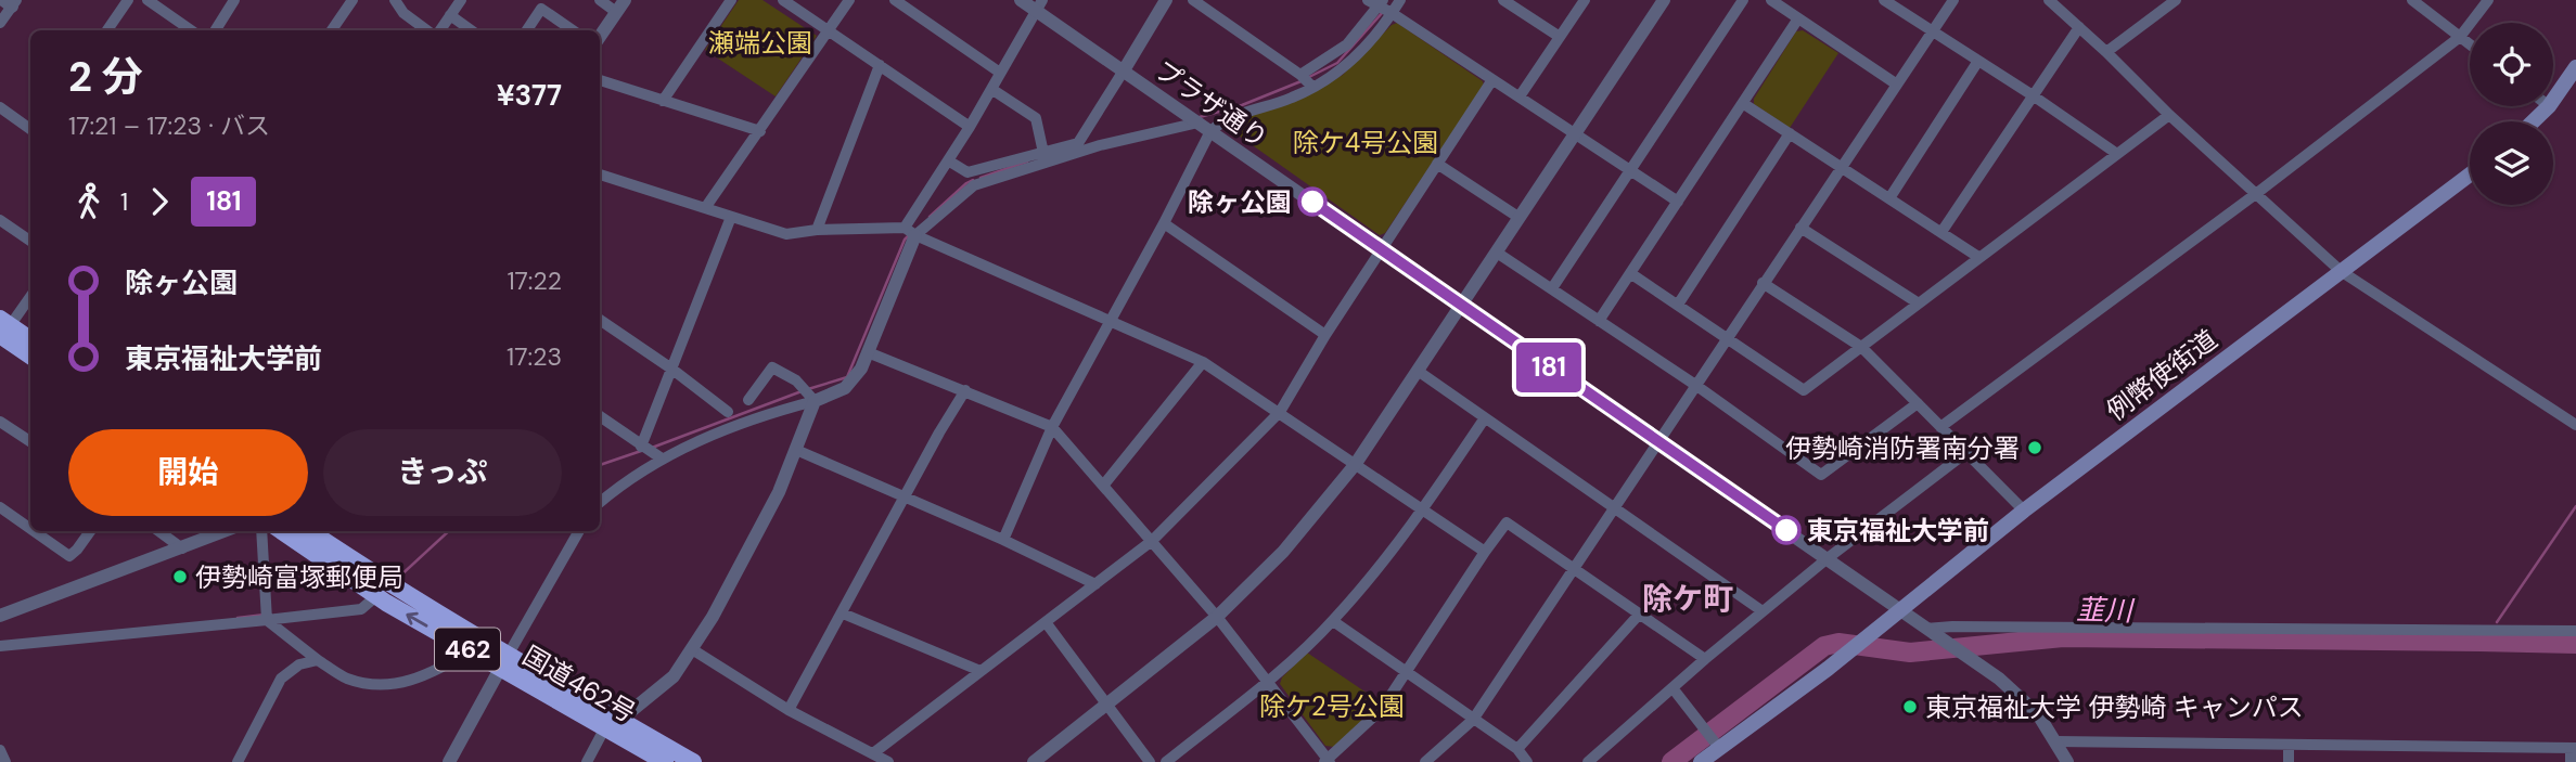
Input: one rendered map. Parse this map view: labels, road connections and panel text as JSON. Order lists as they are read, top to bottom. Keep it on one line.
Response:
{"streets":{"highway":["462","国道462号"],"main road":["例幣使街道"],"street":["プラザ通り"]},"crossings":[["プラザ通り","例幣使街道"]],"districts":["除ケ町"],"water":["韮川"],"parks":["瀬端公園","除ケ4号公園","除ケ2号公園"],"places":["除ヶ公園","伊勢崎消防署南分署","東京福祉大学前","伊勢崎富塚郵便局","東京福祉大学 伊勢崎 キャンパス"],"lines":["bus line 181"],"page":{"on_map":"181","heading":["2 分","17:21 – 17:23 · バス","¥377"],"legs":["1","181"],"list":[{"name":"除ヶ公園","value":"17:22"},{"name":"東京福祉大学前","value":"17:23"}],"buttons":["開始","きっぷ"]}}
